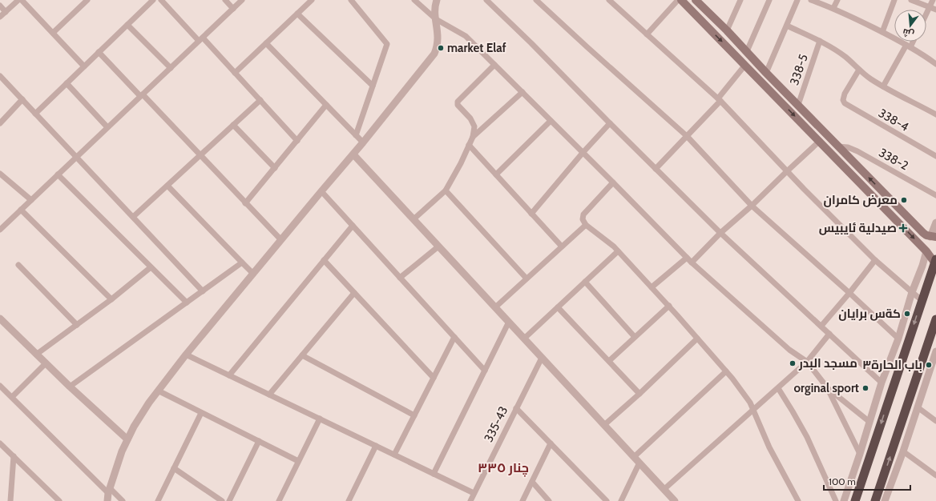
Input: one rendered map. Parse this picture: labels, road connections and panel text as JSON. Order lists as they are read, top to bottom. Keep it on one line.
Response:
{"streets":{"street":["338-5","338-4","338-2","335-43"]},"districts":["چنار ٣٣٥"],"places":{"other":["market Elaf","معرض کامران","كةس برايان","مسجد البدر","باب الحارة٣","orginal sport"],"health":["صيدلية ئايبيس"]},"scale_bar":"100 m","north":"bottom"}
